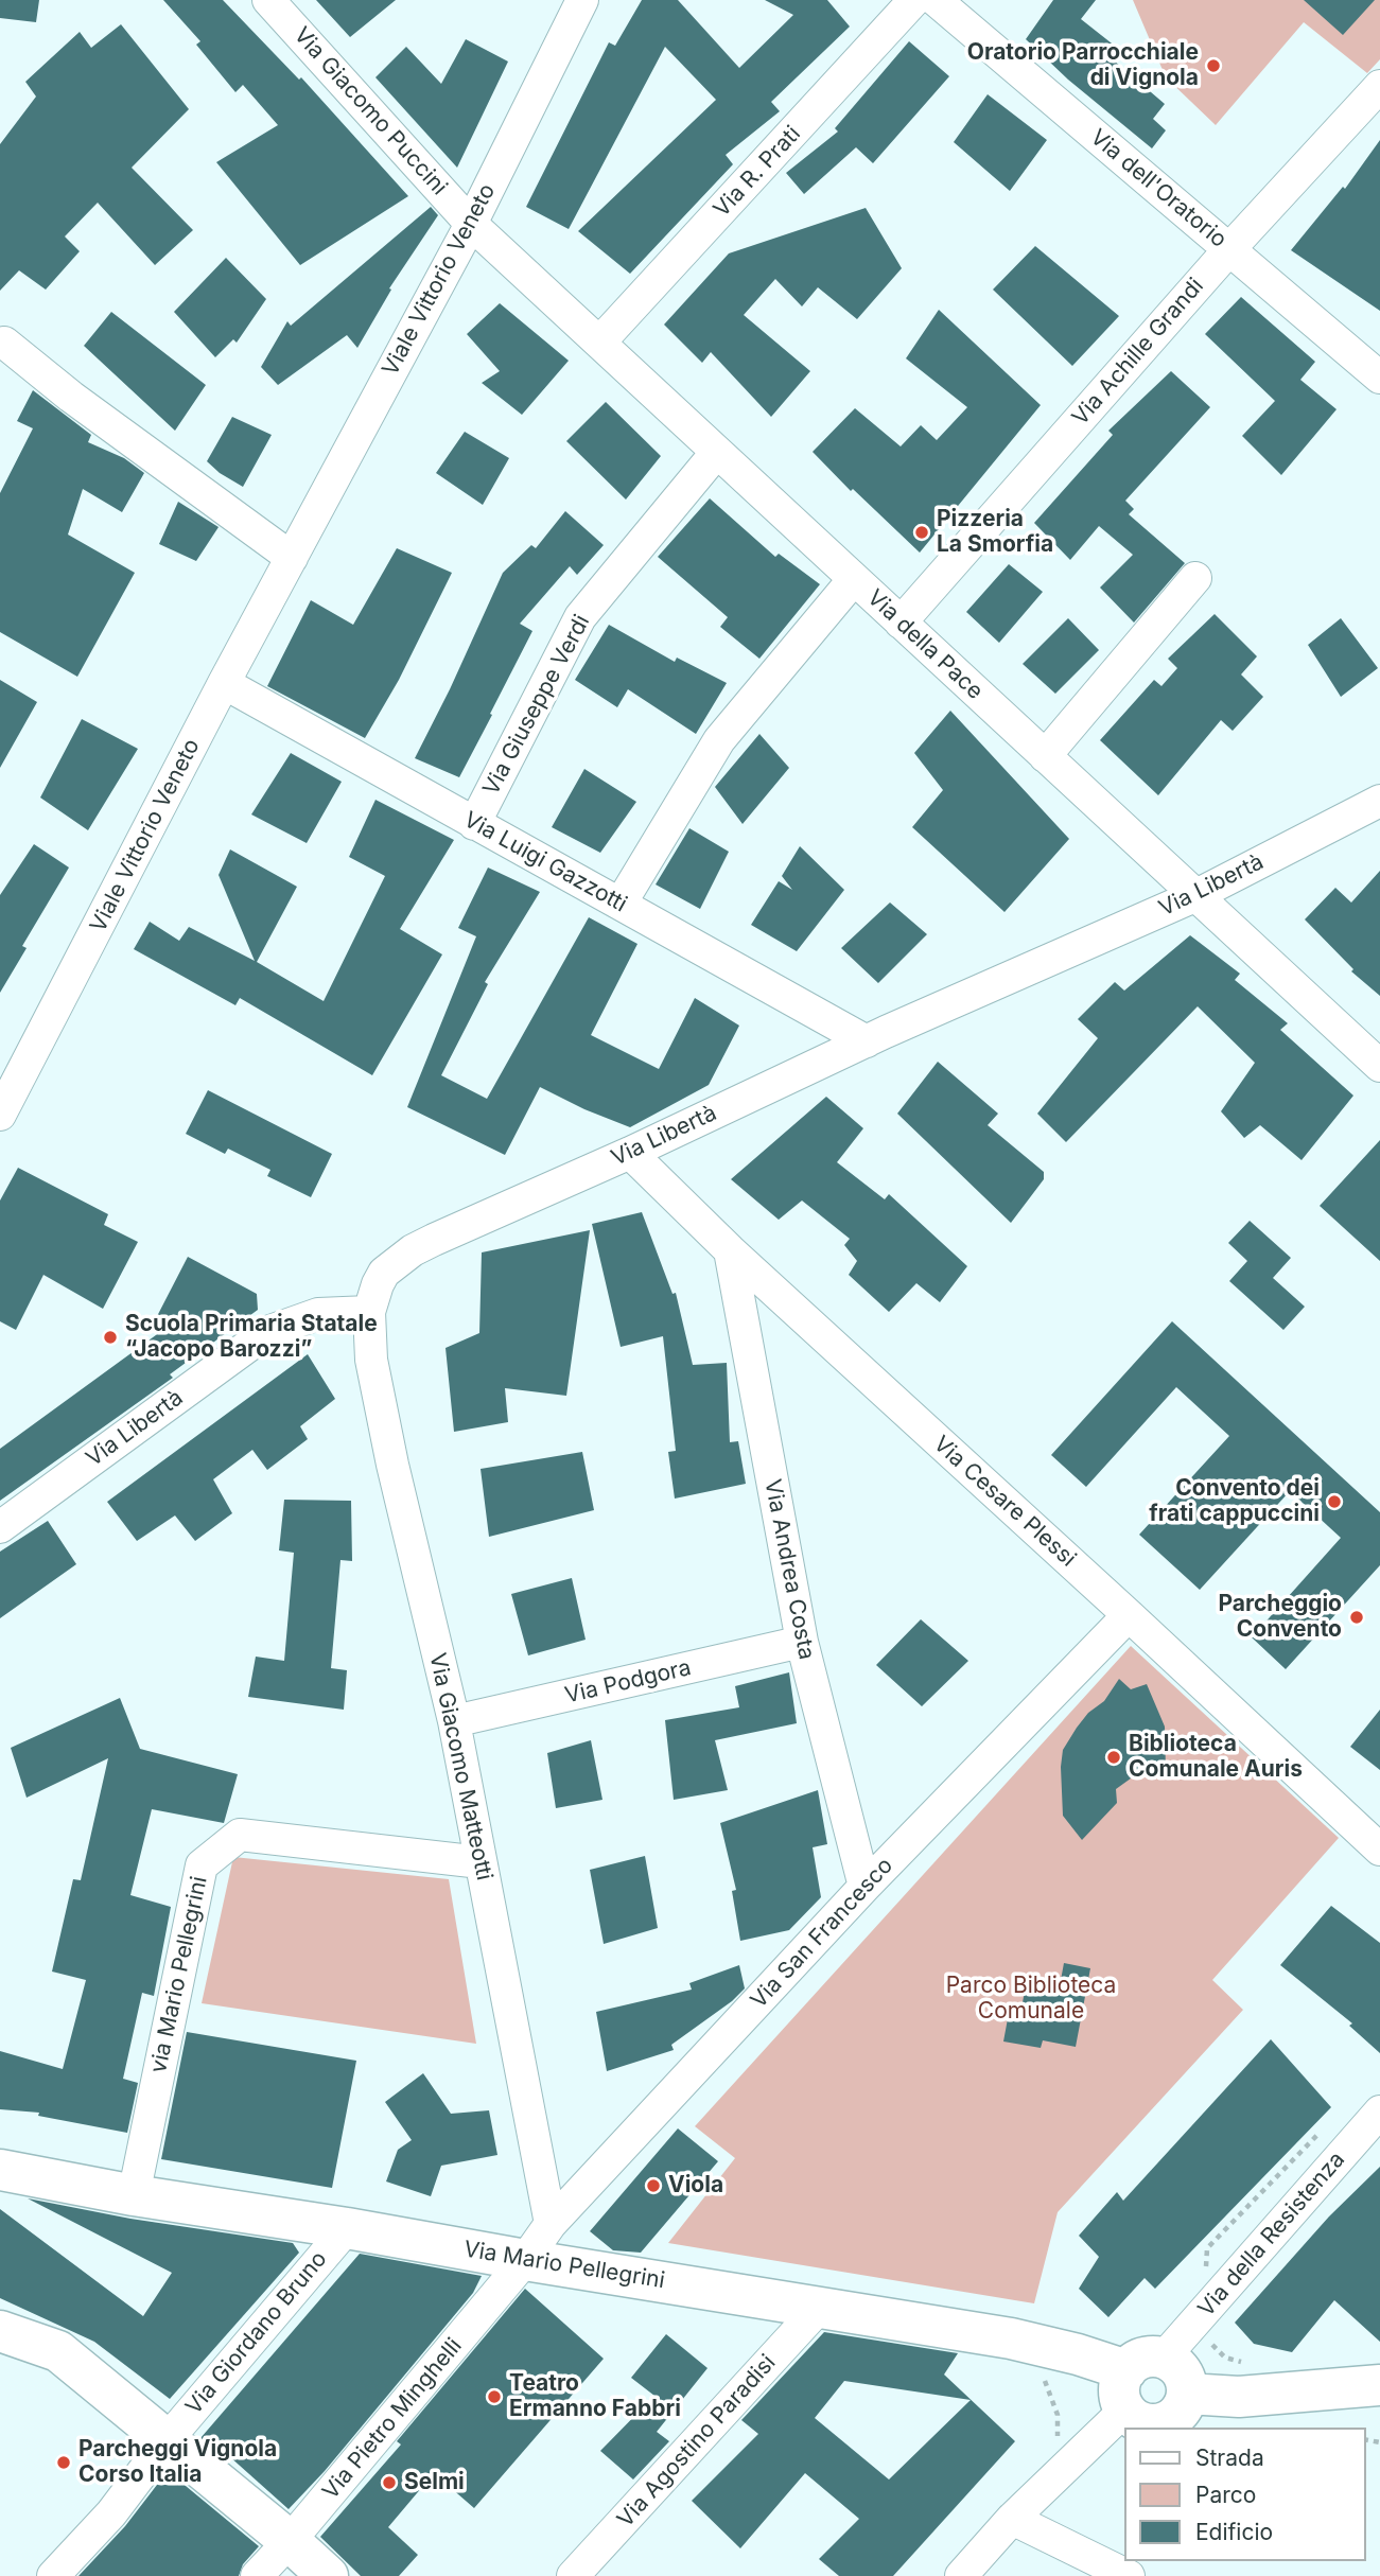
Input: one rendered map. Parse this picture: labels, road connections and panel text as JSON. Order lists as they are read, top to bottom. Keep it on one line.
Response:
{"streets":{"main road":["Via Mario Pellegrini"],"street":["Via Giacomo Puccini","Via R. Prati","Via dell'Oratorio","Viale Vittorio Veneto","Via Achille Grandi","Via della Pace","Via Giuseppe Verdi","Via Luigi Gazzotti","Via Libertà","Via Cesare Plessi","Via Andrea Costa","Via Podgora","Via Giacomo Matteotti","Via San Francesco","via Mario Pellegrini","Via della Resistenza","Via Giordano Bruno","Via Pietro Minghelli","Via Agostino Paradisi"]},"crossings":[["Via Giacomo Puccini","Viale Vittorio Veneto"],["Via Giacomo Puccini","Via della Pace"],["Via R. Prati","Via della Pace"],["Via dell'Oratorio","Via Achille Grandi"],["Viale Vittorio Veneto","Via della Pace"],["Viale Vittorio Veneto","Via Luigi Gazzotti"],["Via Achille Grandi","Via della Pace"],["Via della Pace","Via Giuseppe Verdi"],["Via della Pace","Via Libertà"],["Via Giuseppe Verdi","Via Luigi Gazzotti"],["Via Luigi Gazzotti","Via Libertà"],["Via Libertà","Via Cesare Plessi"],["Via Libertà","Via Giacomo Matteotti"],["Via Cesare Plessi","Via Andrea Costa"],["Via Cesare Plessi","Via San Francesco"],["Via Andrea Costa","Via Podgora"],["Via Andrea Costa","Via San Francesco"],["Via Podgora","Via Giacomo Matteotti"],["Via Giacomo Matteotti","Via San Francesco"],["Via Giacomo Matteotti","via Mario Pellegrini"],["Via San Francesco","Via Mario Pellegrini"],["Via San Francesco","Via Pietro Minghelli"],["via Mario Pellegrini","Via Mario Pellegrini"],["Via della Resistenza","Via Mario Pellegrini"],["Via Mario Pellegrini","Via Giordano Bruno"],["Via Mario Pellegrini","Via Pietro Minghelli"],["Via Mario Pellegrini","Via Agostino Paradisi"]],"parks":["Parco Biblioteca Comunale"],"places":["Oratorio Parrocchiale di Vignola","Pizzeria La Smorfia","Scuola Primaria Statale “Jacopo Barozzi”","Convento dei frati cappuccini","Parcheggio Convento","Biblioteca Comunale Auris","Viola","Teatro Ermanno Fabbri","Parcheggi Vignola Corso Italia","Selmi"],"legend":["Strada","Parco","Edificio"]}
